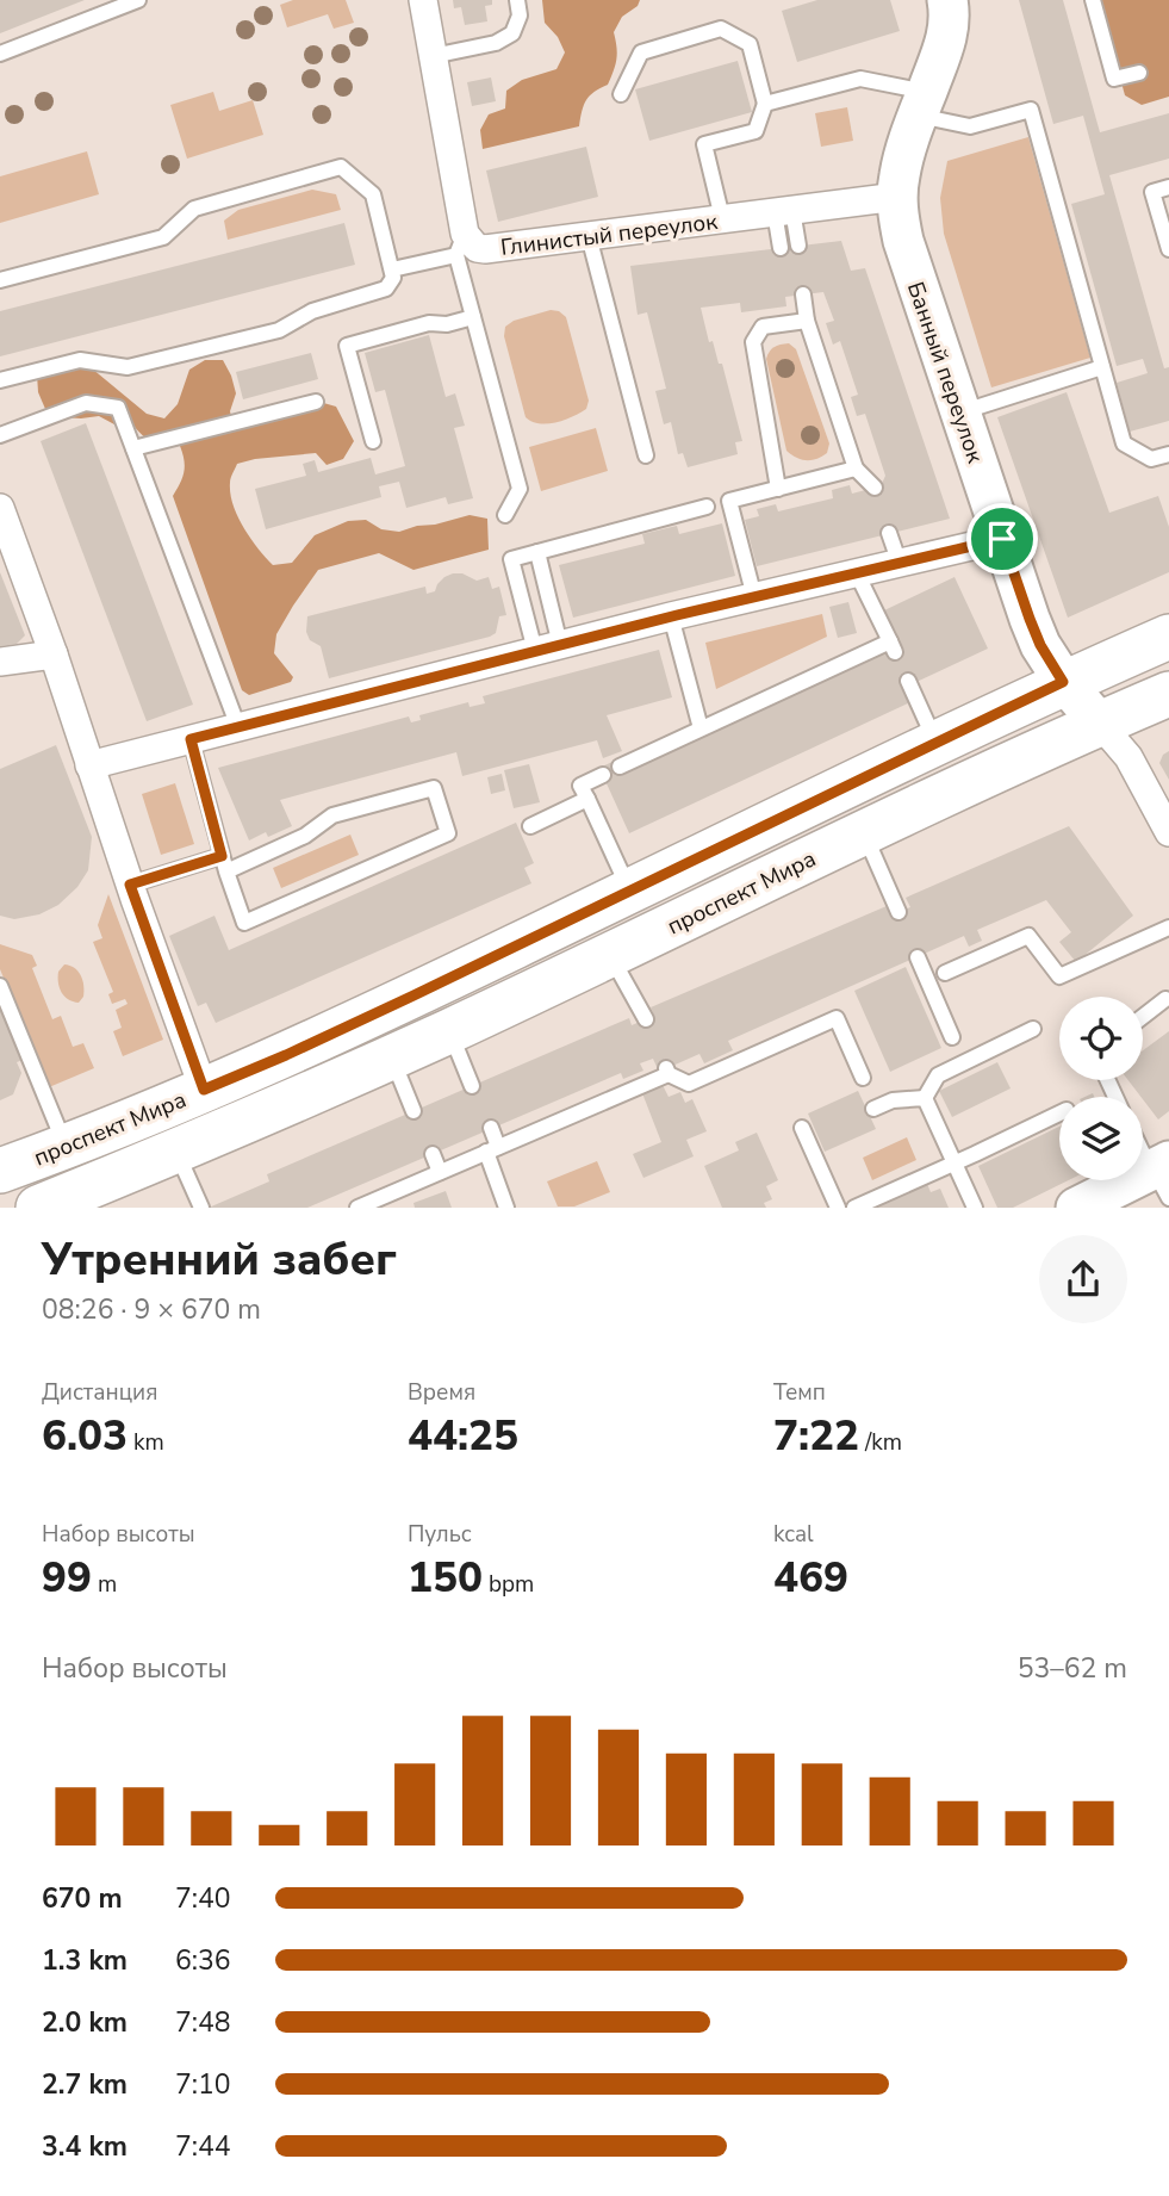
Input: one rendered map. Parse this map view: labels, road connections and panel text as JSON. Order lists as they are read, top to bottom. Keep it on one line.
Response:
{"streets":{"main road":["проспект Мира"],"street":["Глинистый переулок","Банный переулок"]},"crossings":[["Глинистый переулок","Банный переулок"],["Банный переулок","проспект Мира"]],"page":{"heading":["Утренний забег","08:26 · 9 × 670 m"],"stats":[["Дистанция","6.03 km"],["Время","44:25"],["Темп","7:22 /km"],["Набор высоты","99 m"],["Пульс","150 bpm"],["kcal","469"]],"chart":["Набор высоты","53–62 m"],"list":[{"name":"670 m","note":"7:40"},{"name":"1.3 km","note":"6:36"},{"name":"2.0 km","note":"7:48"},{"name":"2.7 km","note":"7:10"},{"name":"3.4 km","note":"7:44"}]}}
